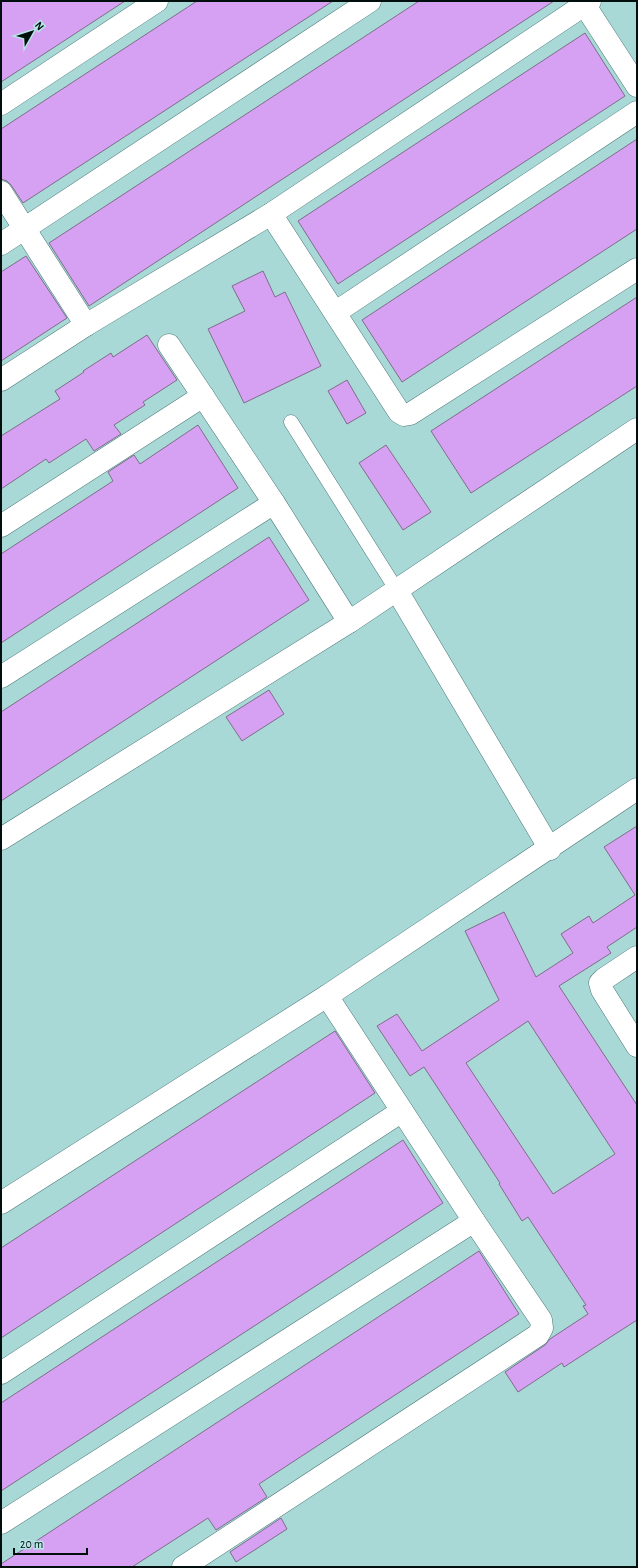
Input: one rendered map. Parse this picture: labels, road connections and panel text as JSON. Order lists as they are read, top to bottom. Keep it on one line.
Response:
{"scale_bar":"20 m","north":"top right"}
